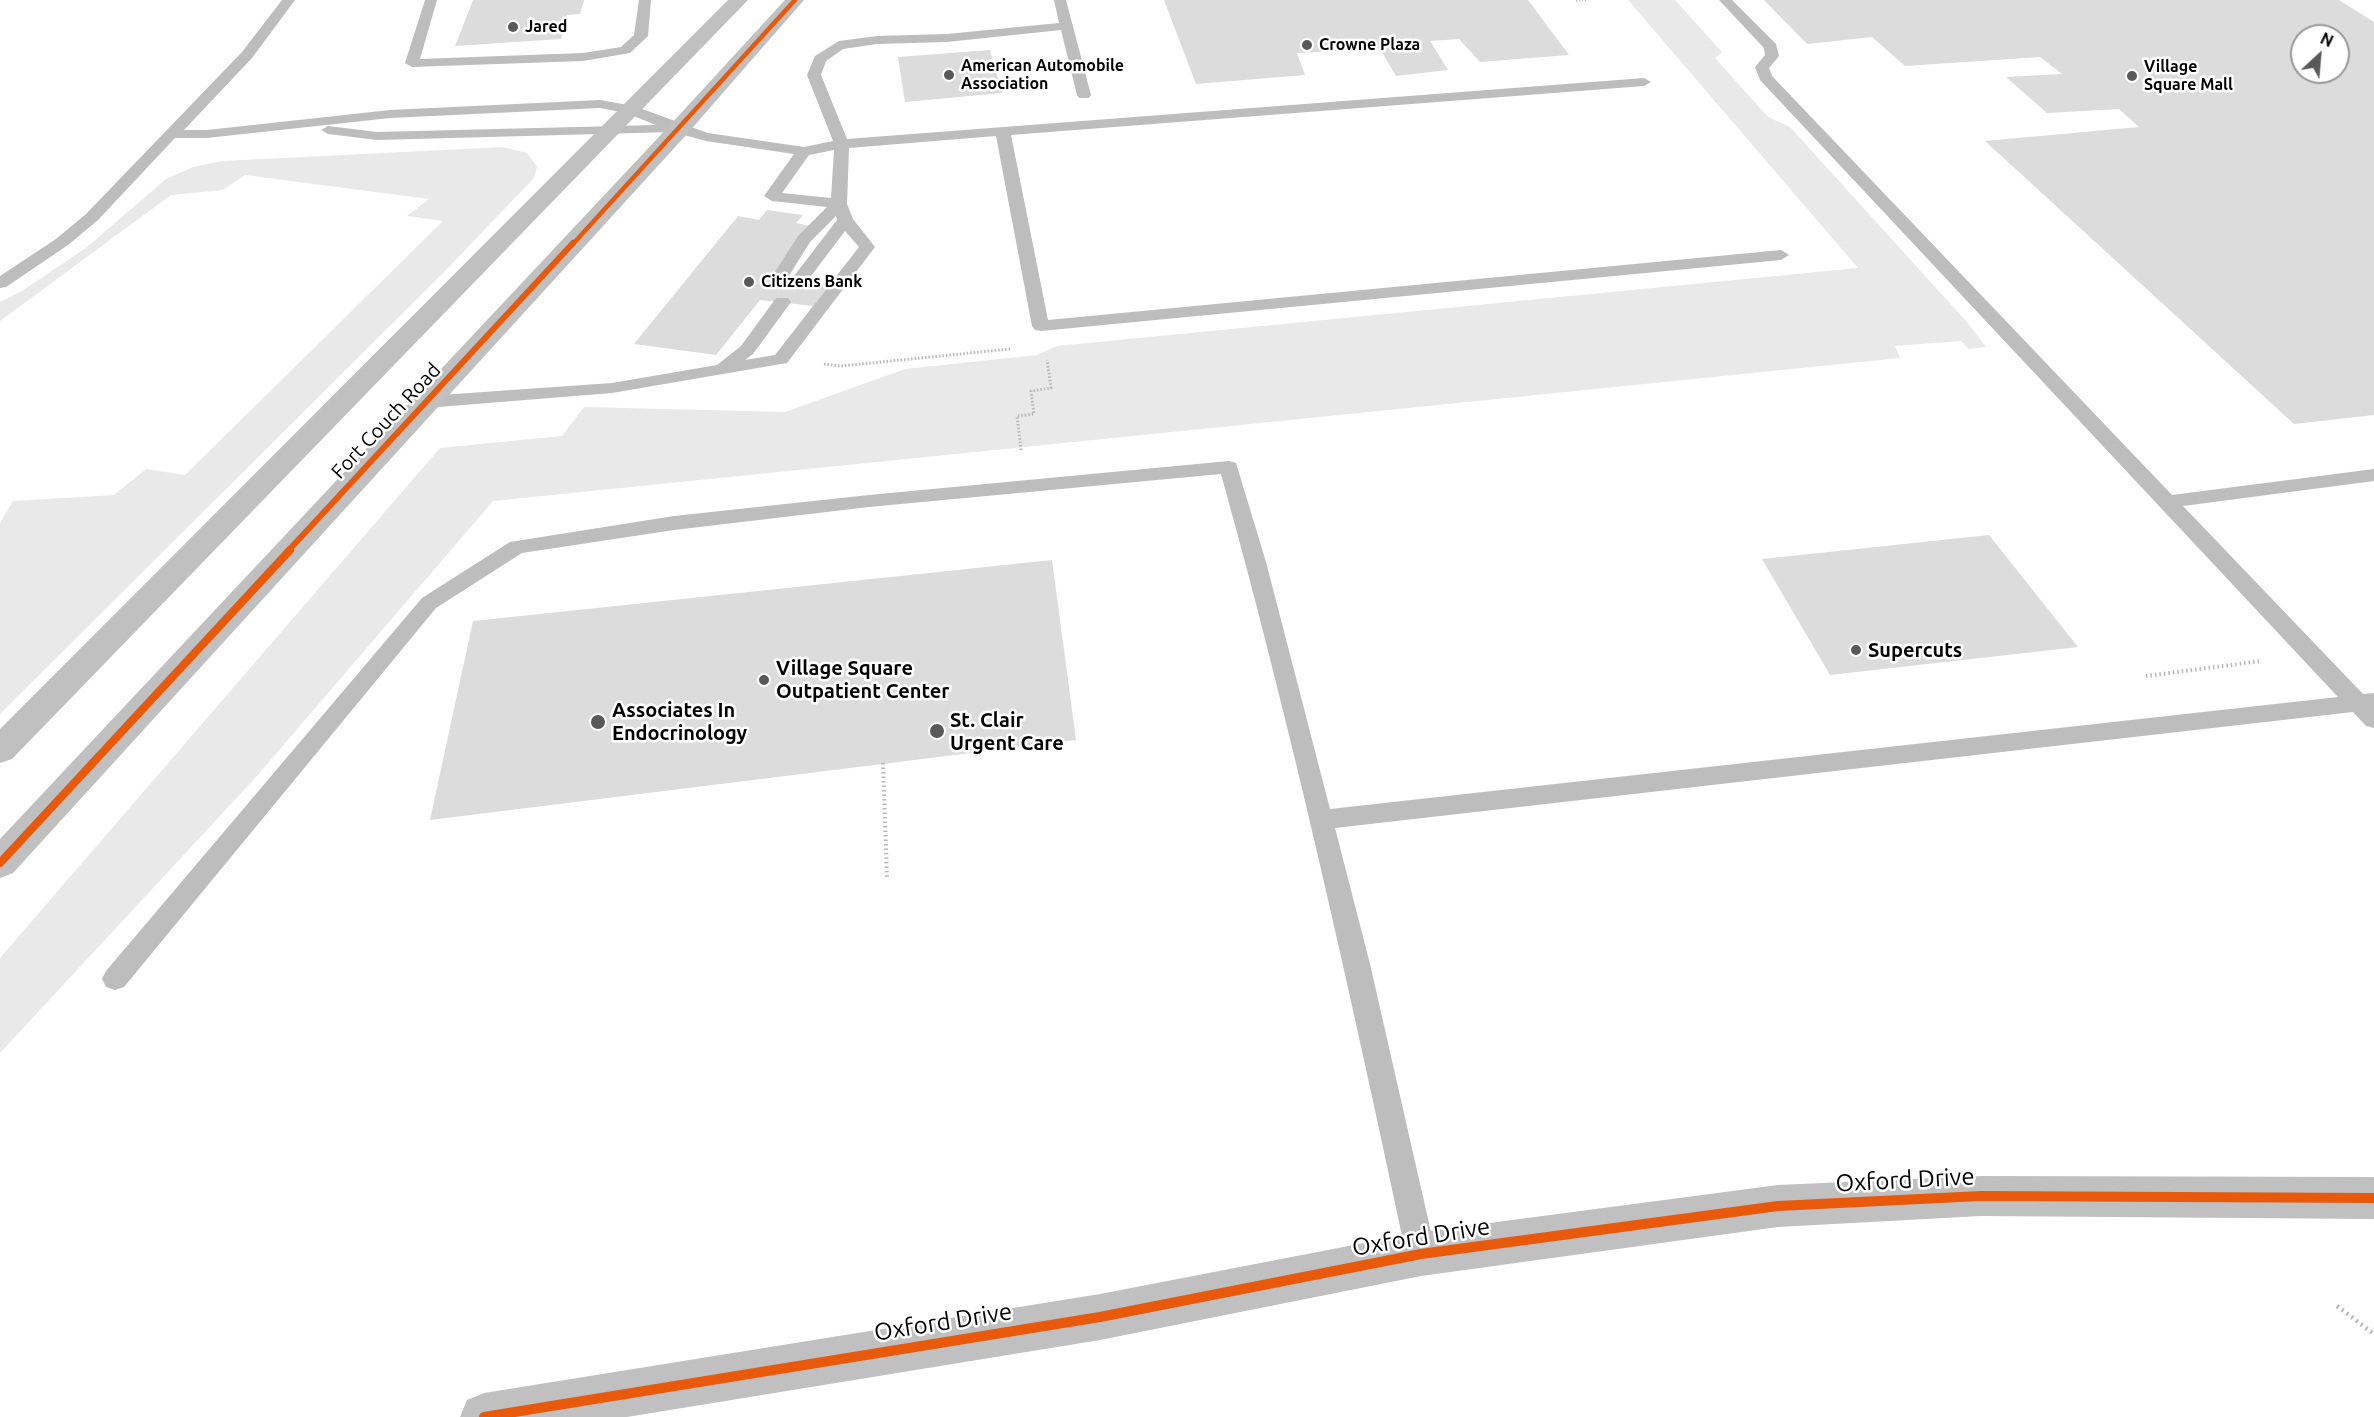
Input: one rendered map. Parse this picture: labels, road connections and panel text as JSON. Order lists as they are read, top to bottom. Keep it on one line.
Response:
{"streets":{"street":["Fort Couch Road","Oxford Drive"]},"places":["Jared","Crowne Plaza","American Automobile Association","Village Square Mall","Citizens Bank","Supercuts","Village Square Outpatient Center","Associates In Endocrinology","St. Clair Urgent Care"],"north":"top right"}
